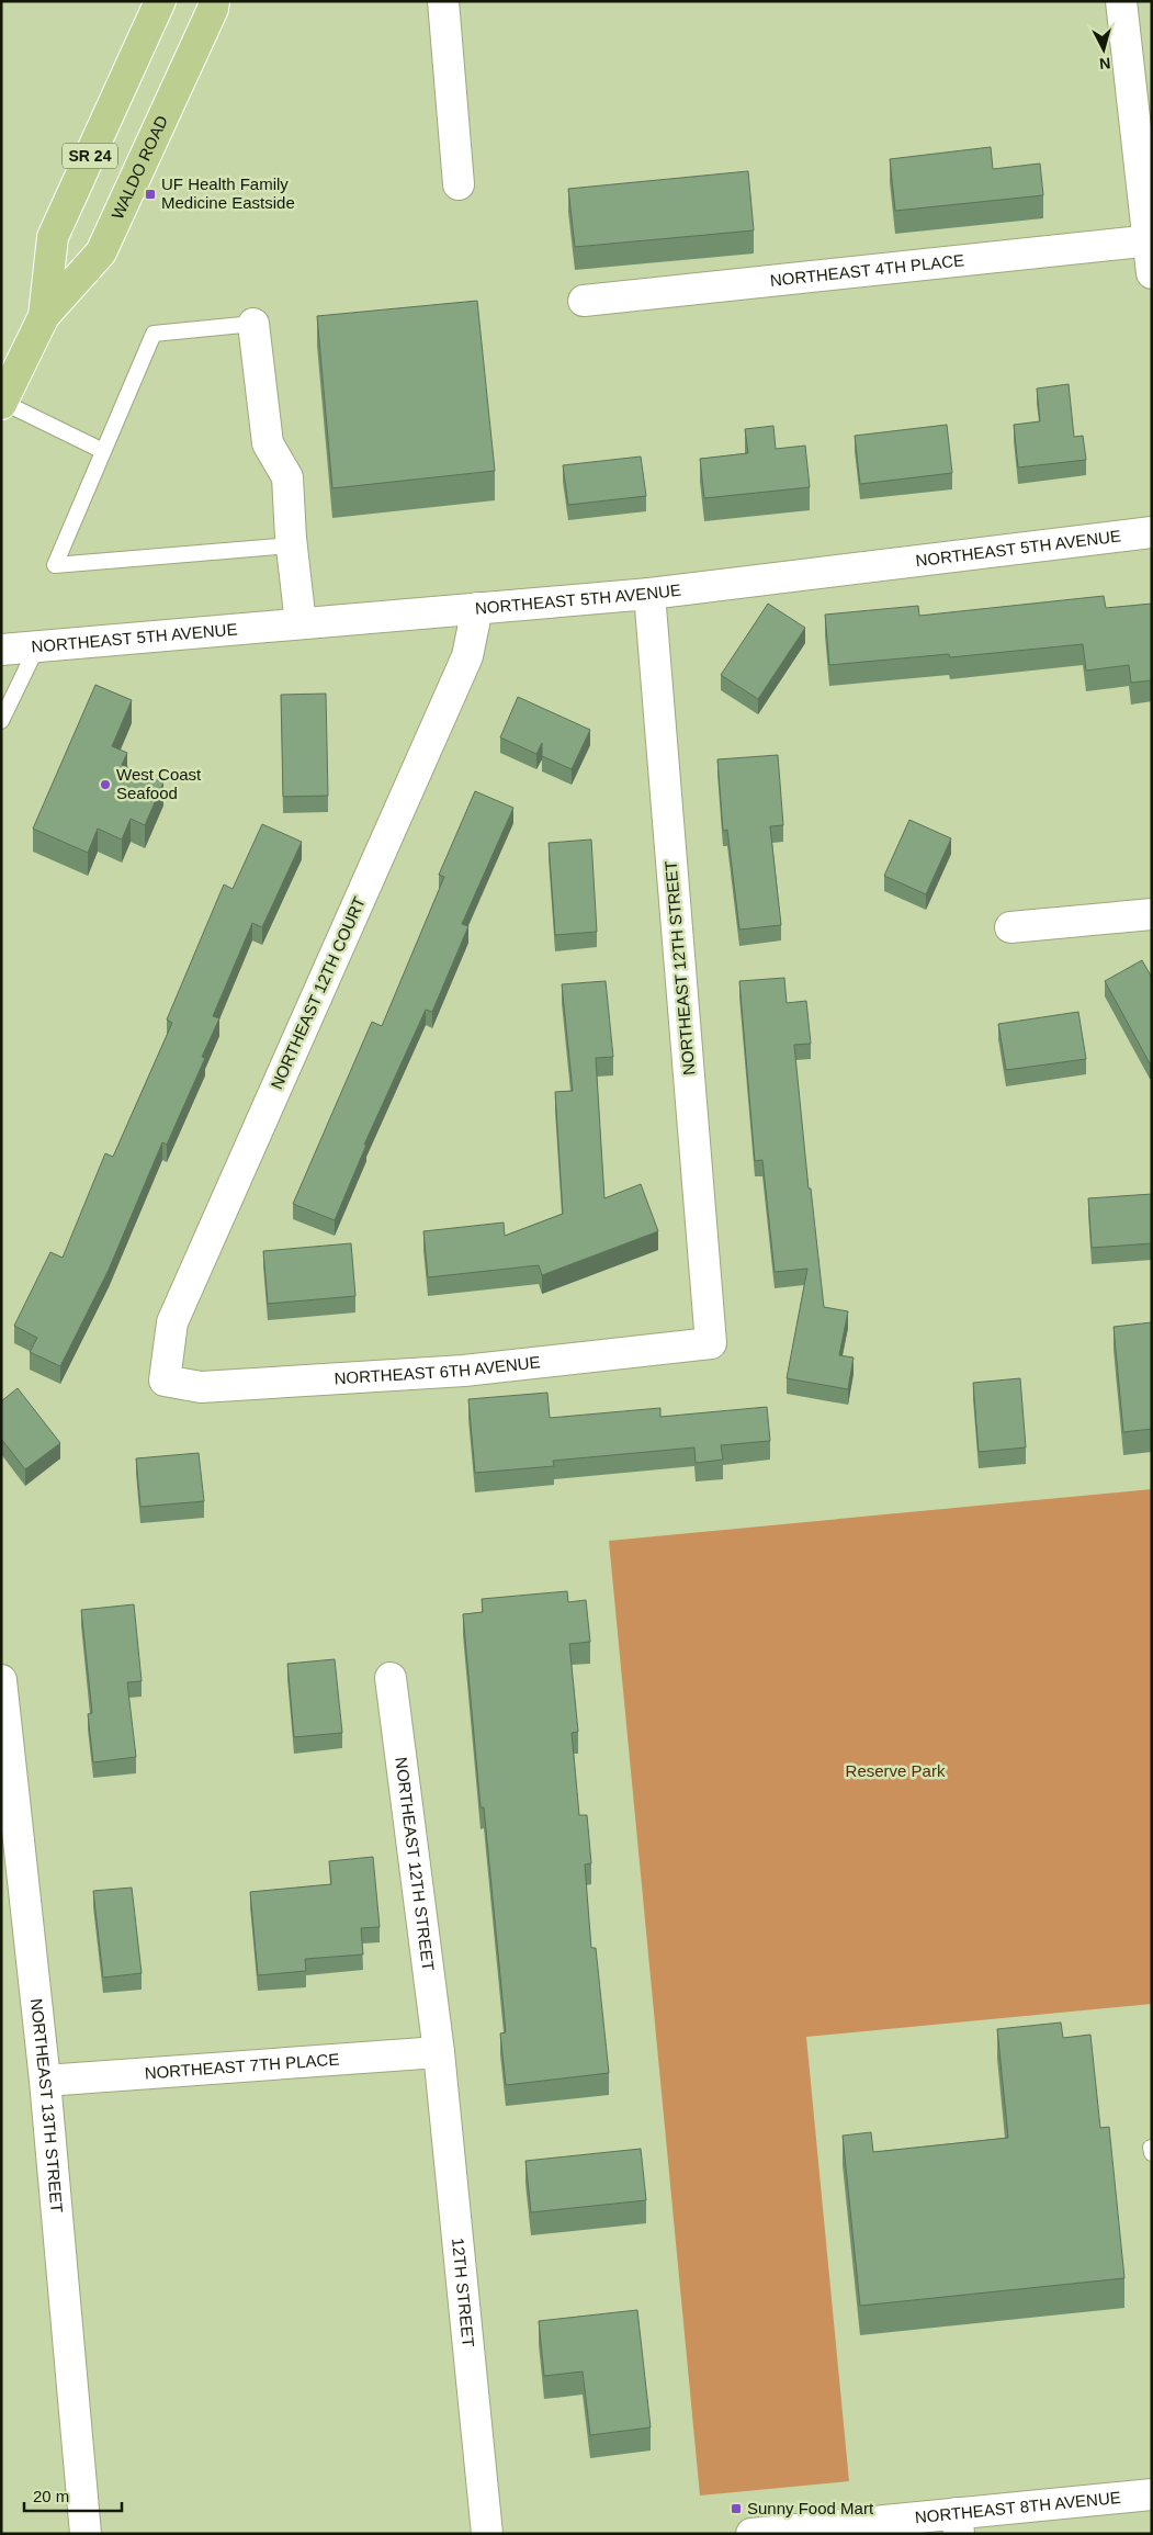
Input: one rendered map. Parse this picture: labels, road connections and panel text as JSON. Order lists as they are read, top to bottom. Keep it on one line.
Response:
{"streets":{"highway":["SR 24","WALDO ROAD"],"street":["NORTHEAST 4TH PLACE","NORTHEAST 5TH AVENUE","NORTHEAST 12TH STREET","NORTHEAST 12TH COURT","NORTHEAST 6TH AVENUE","NORTHEAST 7TH PLACE","NORTHEAST 13TH STREET","12TH STREET","NORTHEAST 8TH AVENUE"]},"crossings":[["NORTHEAST 5TH AVENUE","NORTHEAST 12TH STREET"],["NORTHEAST 5TH AVENUE","NORTHEAST 12TH COURT"],["NORTHEAST 12TH STREET","NORTHEAST 6TH AVENUE"],["NORTHEAST 12TH STREET","NORTHEAST 7TH PLACE"],["NORTHEAST 12TH STREET","12TH STREET"],["NORTHEAST 12TH COURT","NORTHEAST 6TH AVENUE"],["NORTHEAST 7TH PLACE","NORTHEAST 13TH STREET"],["NORTHEAST 7TH PLACE","12TH STREET"]],"parks":["Reserve Park"],"places":{"transit":["UF Health Family Medicine Eastside","Sunny Food Mart"],"other":["West Coast Seafood"]},"scale_bar":"20 m","north":"bottom"}
